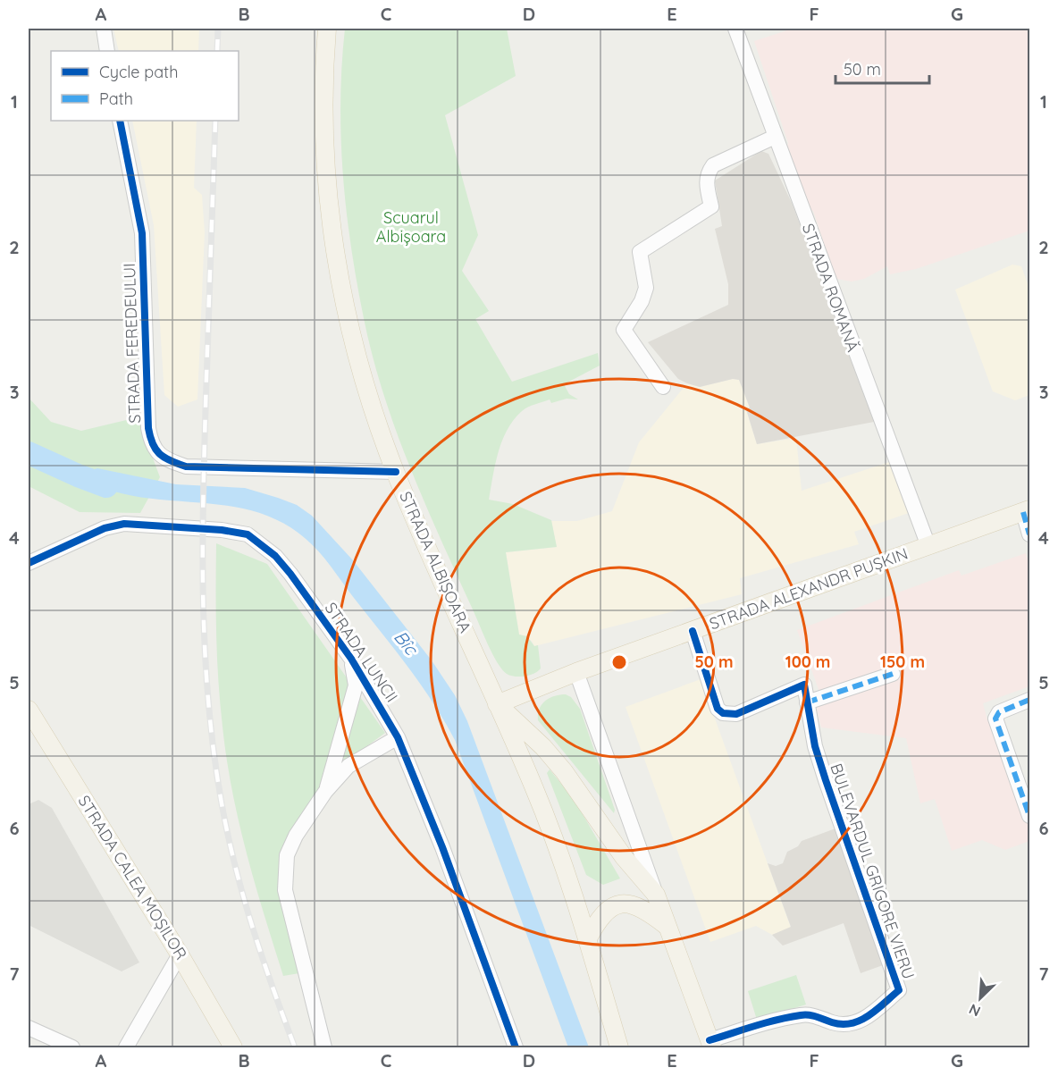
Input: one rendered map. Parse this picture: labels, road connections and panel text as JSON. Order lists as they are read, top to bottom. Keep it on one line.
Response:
{"streets":{"main road":["STRADA ALBIȘOARA","STRADA ALEXANDR PUȘKIN","STRADA CALEA MOȘILOR"],"street":["STRADA ROMANĂ","STRADA FEREDEULUI","STRADA LUNCII","BULEVARDUL GRIGORE VIERU"]},"crossings":[["STRADA ROMANĂ","STRADA ALEXANDR PUȘKIN"],["STRADA FEREDEULUI","STRADA ALBIȘOARA"],["STRADA ALBIȘOARA","STRADA ALEXANDR PUȘKIN"],["STRADA ALEXANDR PUȘKIN","BULEVARDUL GRIGORE VIERU"]],"water":["Bîc"],"parks":["Scuarul Albișoara"],"legend":["Cycle path","Path"],"scale_bar":"50 m","north":"bottom left","grid":{"columns":["A","B","C","D","E","F","G"],"rows":["1","2","3","4","5","6","7"]},"rings":["50 m","100 m","150 m"]}
